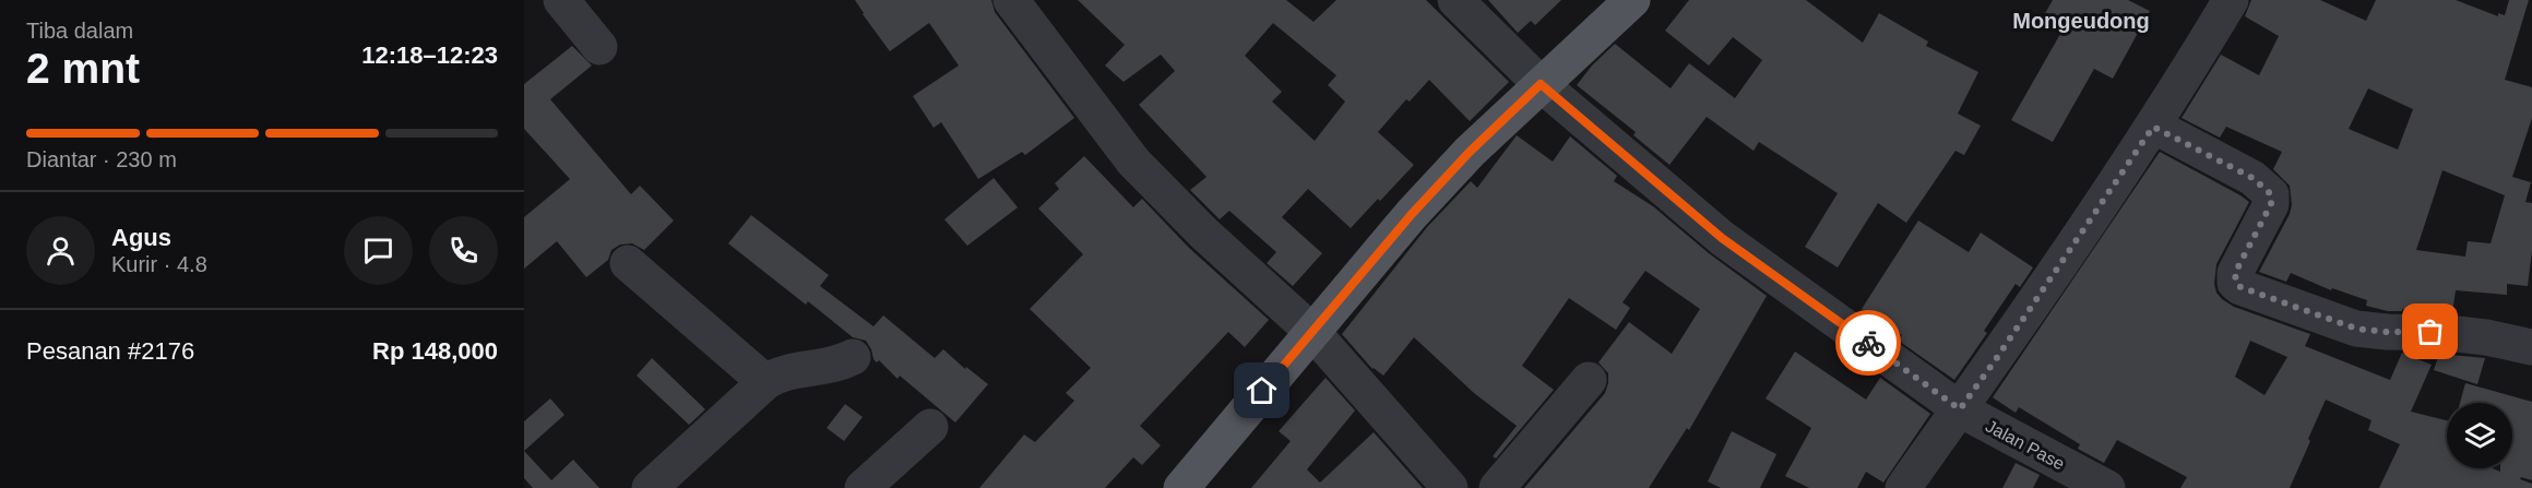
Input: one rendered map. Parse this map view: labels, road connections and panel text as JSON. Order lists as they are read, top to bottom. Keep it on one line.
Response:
{"streets":{"street":["Jalan Pase"]},"districts":["Mongeudong"],"page":{"heading":["2 mnt","Tiba dalam","12:18–12:23"],"panel":["Agus","Kurir · 4.8","Pesanan #2176","Rp 148,000"],"bar":"Diantar · 230 m"}}
